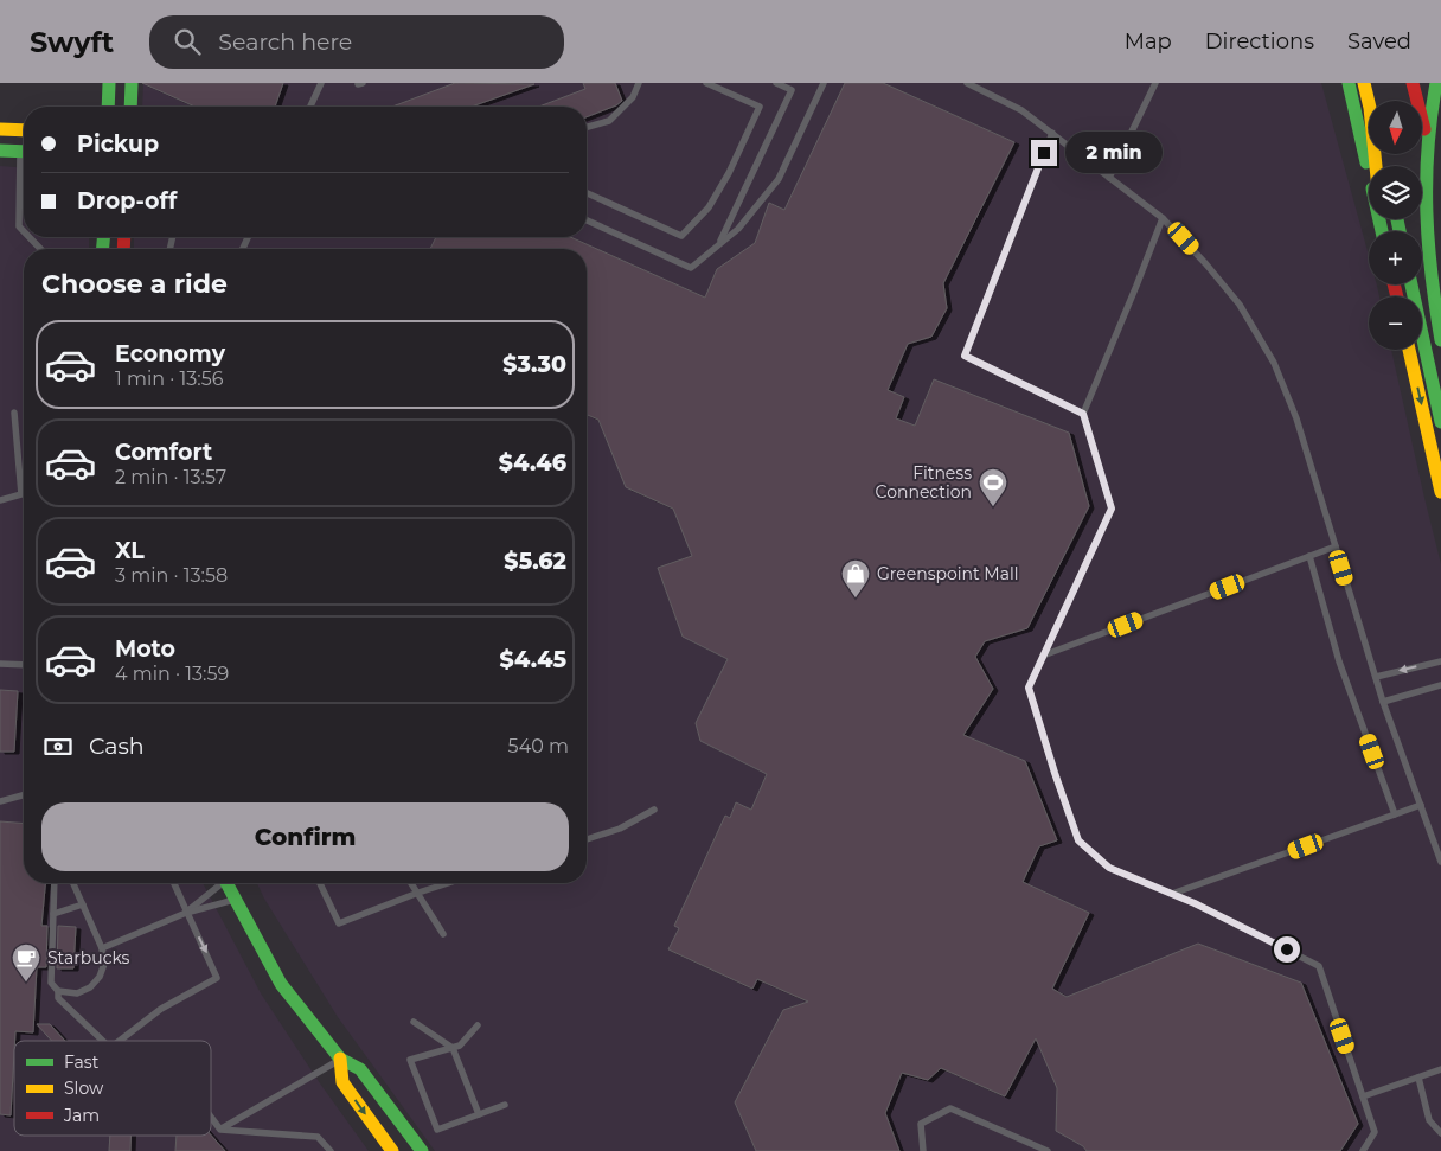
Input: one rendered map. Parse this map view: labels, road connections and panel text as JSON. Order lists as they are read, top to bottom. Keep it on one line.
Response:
{"places":{"sports":["Fitness Connection"],"shop":["Greenspoint Mall"],"cafe":["Starbucks"]},"legend":["Fast","Slow","Jam"],"north":"bottom","page":{"header":"Swyft","search":"Search here","nav":["Map","Directions","Saved"],"map_buttons":["+","−"],"banner":["Pickup","Drop-off"],"bubble":"2 min","heading":"Choose a ride","list":[{"name":"Economy","note":"1 min · 13:56","value":"$3.30"},{"name":"Comfort","note":"2 min · 13:57","value":"$4.46"},{"name":"XL","note":"3 min · 13:58","value":"$5.62"},{"name":"Moto","note":"4 min · 13:59","value":"$4.45"}],"pay":["Cash","540 m"],"buttons":"Confirm"}}
